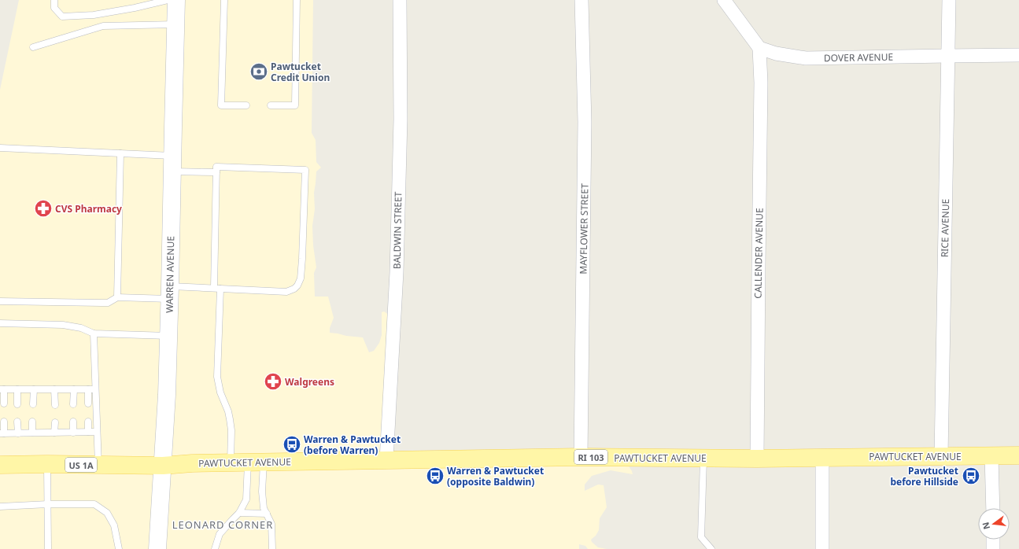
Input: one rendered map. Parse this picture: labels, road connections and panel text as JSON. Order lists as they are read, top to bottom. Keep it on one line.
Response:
{"streets":{"main road":["WARREN AVENUE","PAWTUCKET AVENUE","RI 103","US 1A"],"street":["DOVER AVENUE","RICE AVENUE","MAYFLOWER STREET","BALDWIN STREET","CALLENDER AVENUE"]},"crossings":[["DOVER AVENUE","RICE AVENUE"],["DOVER AVENUE","CALLENDER AVENUE"],["RICE AVENUE","PAWTUCKET AVENUE"],["MAYFLOWER STREET","PAWTUCKET AVENUE"],["BALDWIN STREET","PAWTUCKET AVENUE"],["CALLENDER AVENUE","PAWTUCKET AVENUE"],["WARREN AVENUE","PAWTUCKET AVENUE"]],"districts":["LEONARD CORNER"],"places":{"bank":["Pawtucket Credit Union"],"pharmacy":["CVS Pharmacy","Walgreens"],"bus stop":["Warren & Pawtucket (before Warren)","Warren & Pawtucket (opposite Baldwin)","Pawtucket before Hillside"]},"north":"left"}
